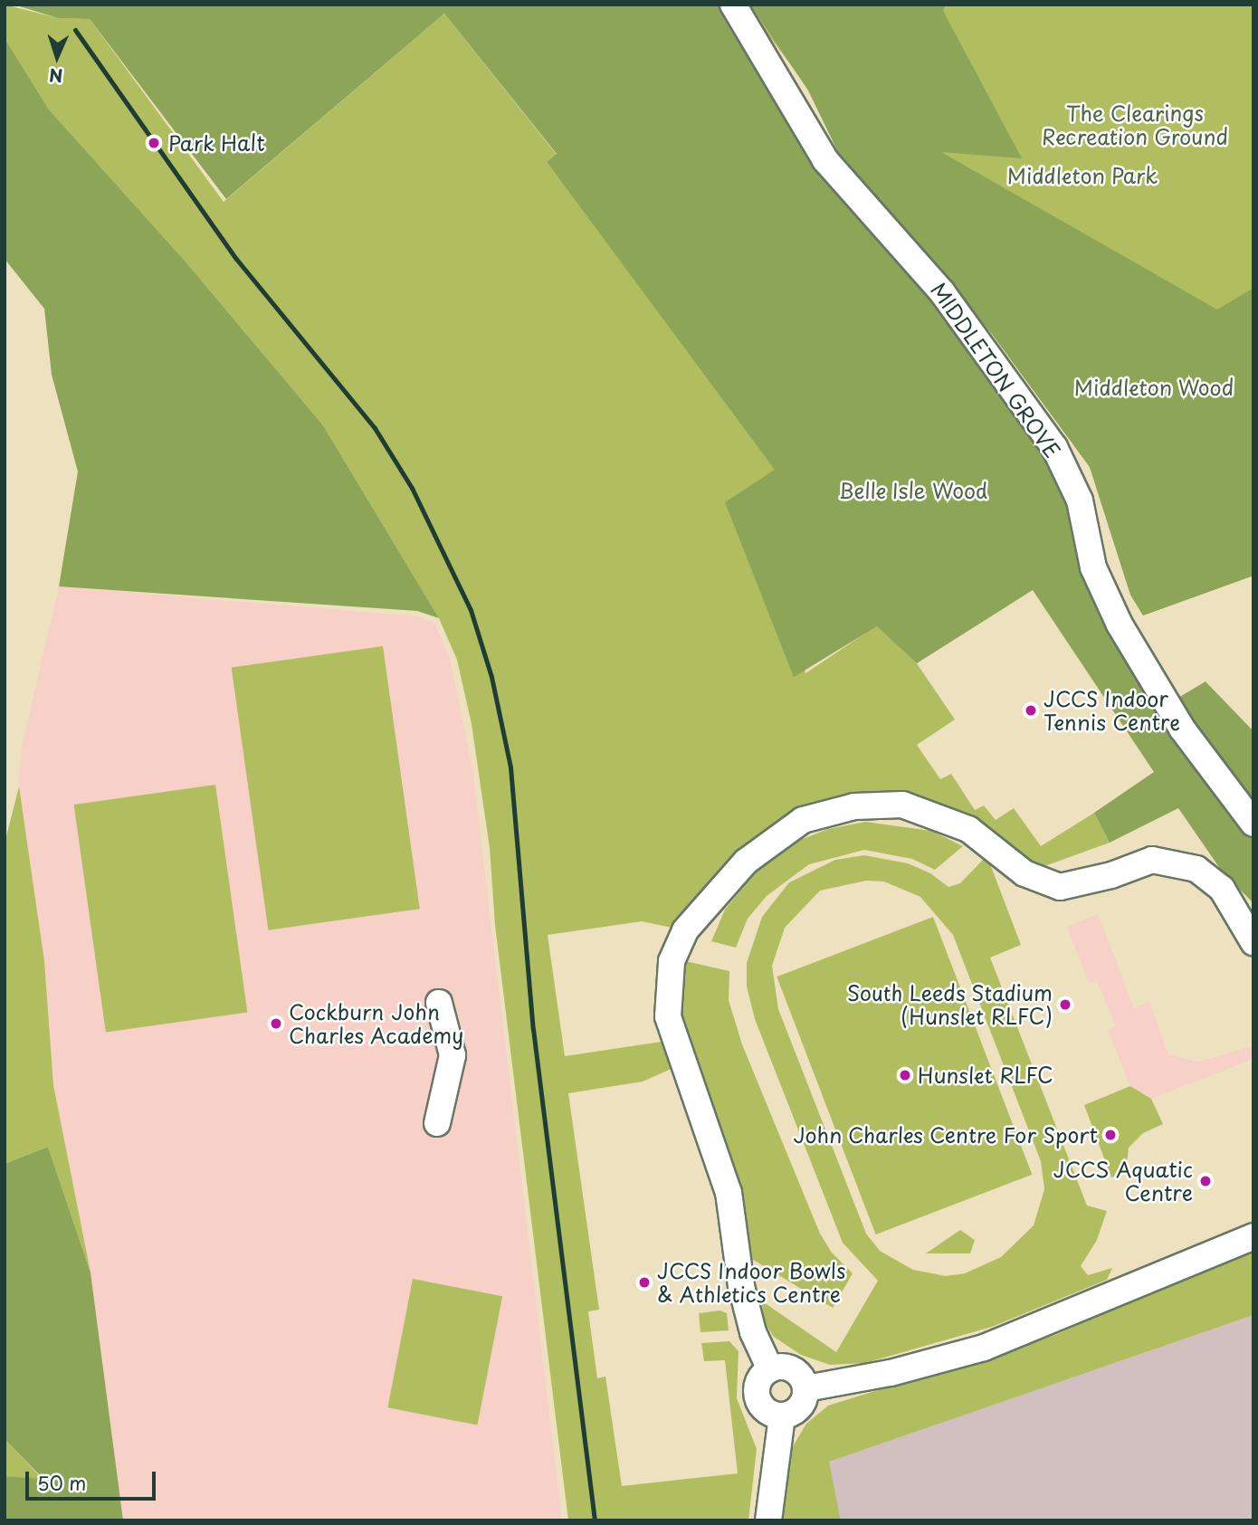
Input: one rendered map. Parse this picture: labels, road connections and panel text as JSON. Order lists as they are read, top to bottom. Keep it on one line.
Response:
{"streets":{"street":["MIDDLETON GROVE"]},"parks":["The Clearings Recreation Ground","Middleton Park","Middleton Wood","Belle Isle Wood"],"places":["Park Halt","JCCS Indoor Tennis Centre","South Leeds Stadium (Hunslet RLFC)","Cockburn John Charles Academy","Hunslet RLFC","John Charles Centre For Sport","JCCS Aquatic Centre","JCCS Indoor Bowls & Athletics Centre"],"scale_bar":"50 m","north":"bottom"}
